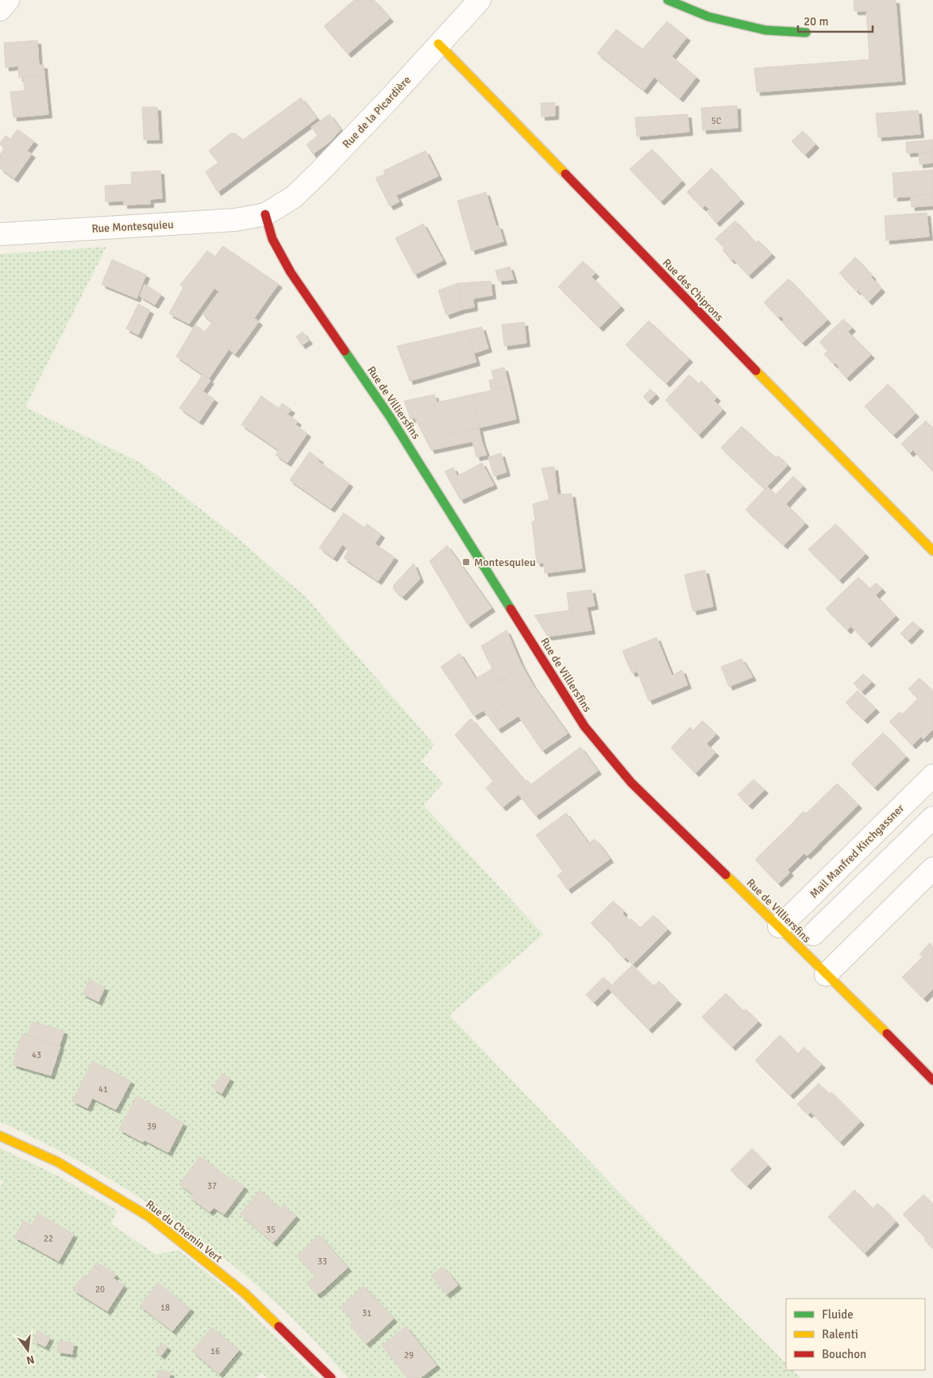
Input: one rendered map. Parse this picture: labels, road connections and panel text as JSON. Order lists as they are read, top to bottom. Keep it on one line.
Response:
{"streets":{"street":["Rue de la Picardière","Rue Montesquieu","Rue des Chiprons","Rue de Villiersfins","Mail Manfred Kirchgassner","Rue du Chemin Vert"]},"crossings":[["Rue de la Picardière","Rue Montesquieu"],["Rue de la Picardière","Rue des Chiprons"],["Rue de la Picardière","Rue de Villiersfins"],["Rue Montesquieu","Rue de Villiersfins"],["Rue de Villiersfins","Mail Manfred Kirchgassner"]],"places":{"transit":["Montesquieu"]},"house_numbers":["5C","43","41","39","37","35","22","33","20","18","31","16","29"],"legend":["Fluide","Ralenti","Bouchon"],"scale_bar":"20 m","north":"bottom"}
